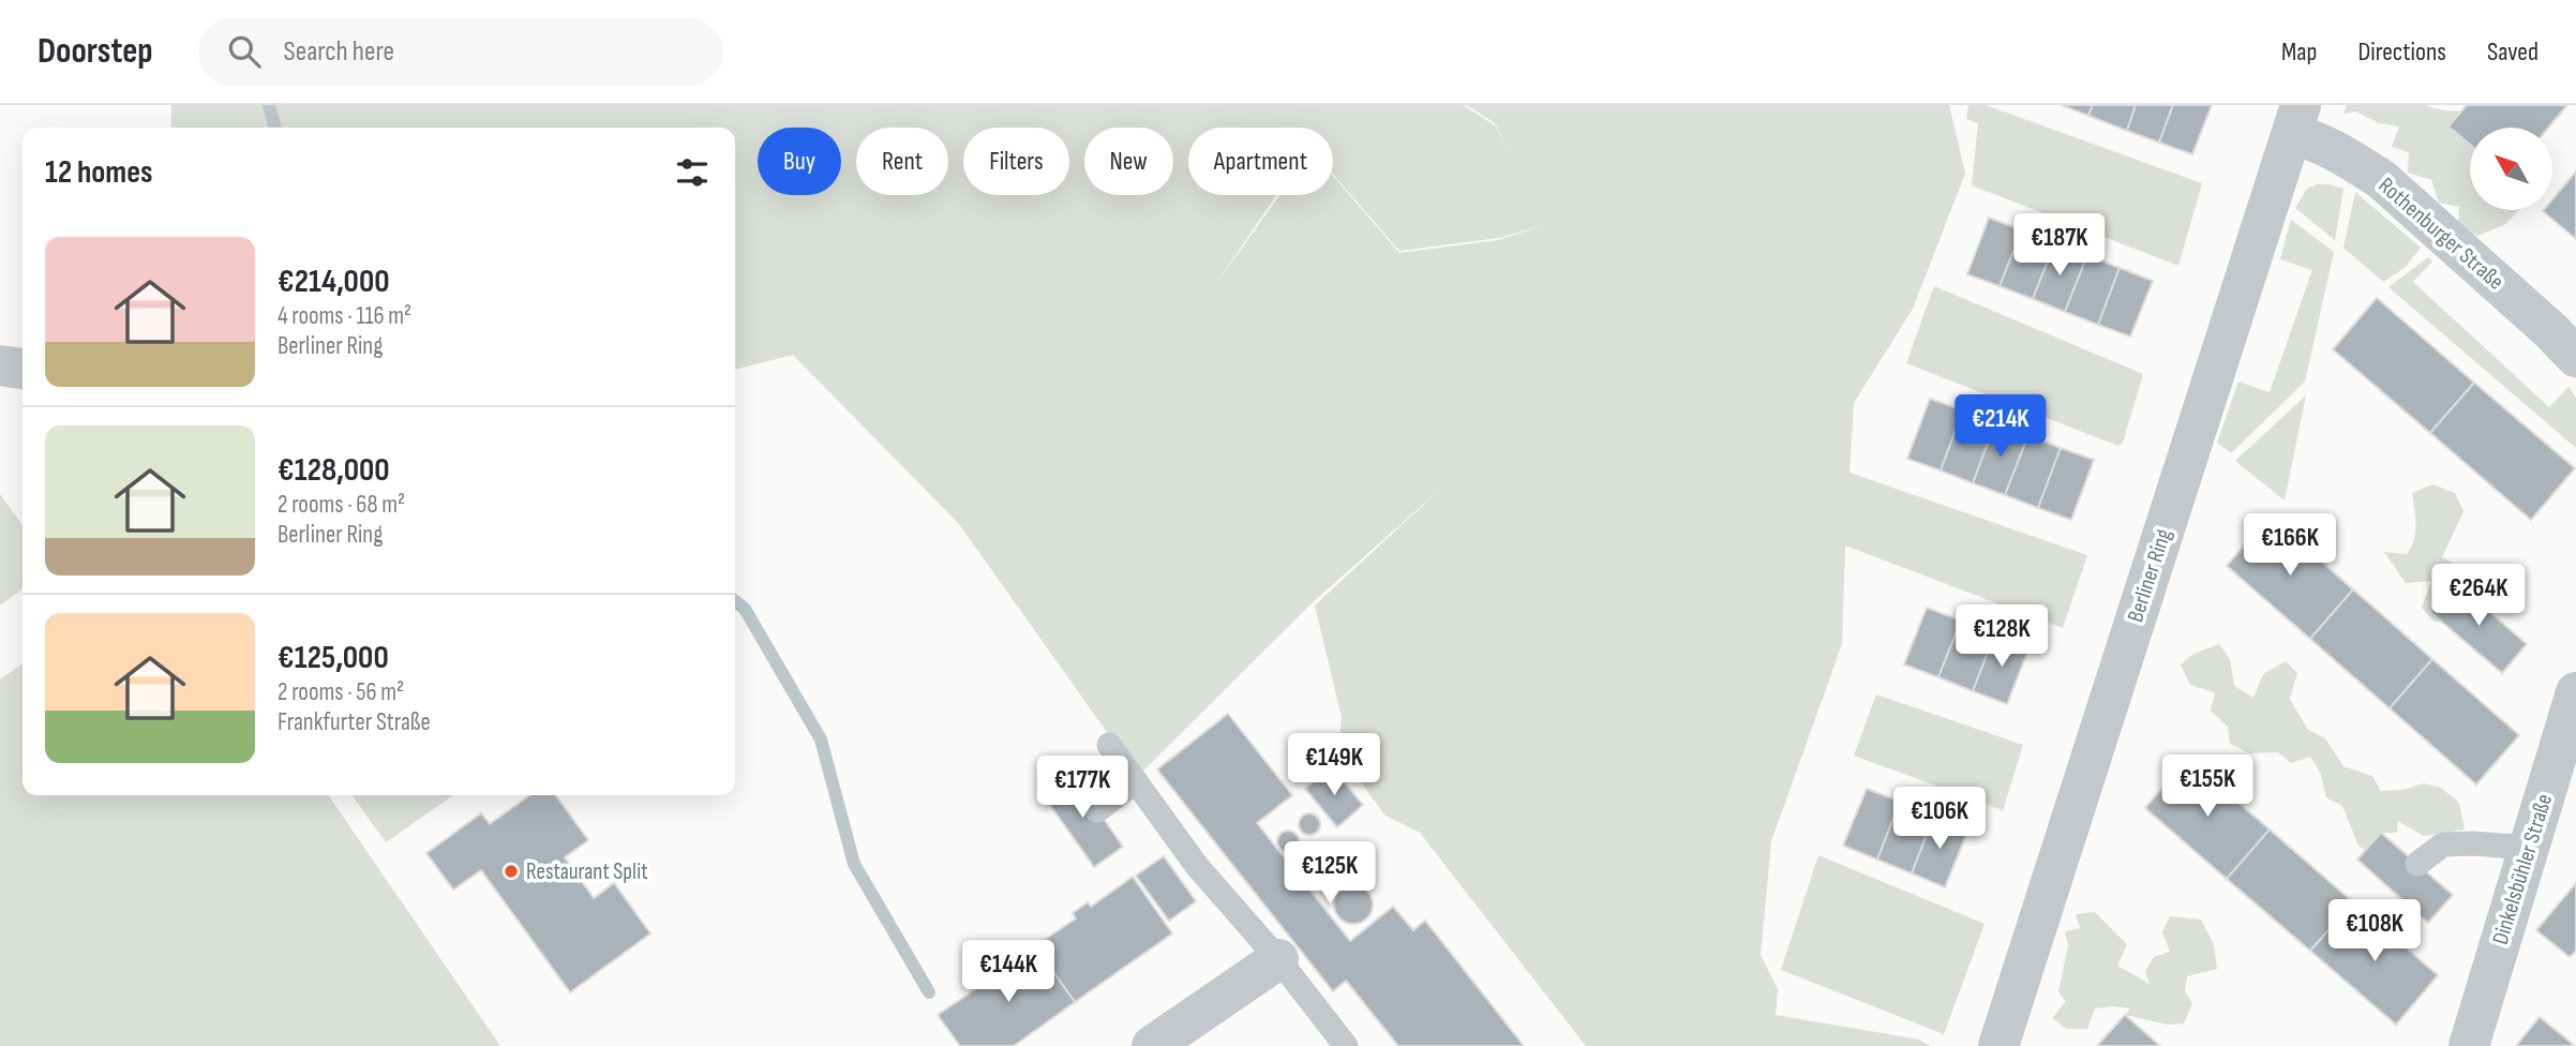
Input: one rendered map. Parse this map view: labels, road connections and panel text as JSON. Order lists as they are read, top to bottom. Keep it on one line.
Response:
{"streets":{"street":["Rothenburger Straße","Berliner Ring","Dinkelsbühler Straße"]},"crossings":[["Rothenburger Straße","Berliner Ring"]],"places":["Restaurant Split"],"north":"top left","page":{"header":"Doorstep","search":"Search here","nav":["Map","Directions","Saved"],"chip":["Buy","Rent","Filters","New","Apartment"],"heading":"12 homes","price":["€187K","€214K","€166K","€264K","€128K","€149K","€155K","€177K","€106K","€125K","€108K","€144K"],"list":[{"name":"€214,000","note":"4 rooms · 116 m² · Berliner Ring"},{"name":"€128,000","note":"2 rooms · 68 m² · Berliner Ring"},{"name":"€125,000","note":"2 rooms · 56 m² · Frankfurter Straße"}]}}
